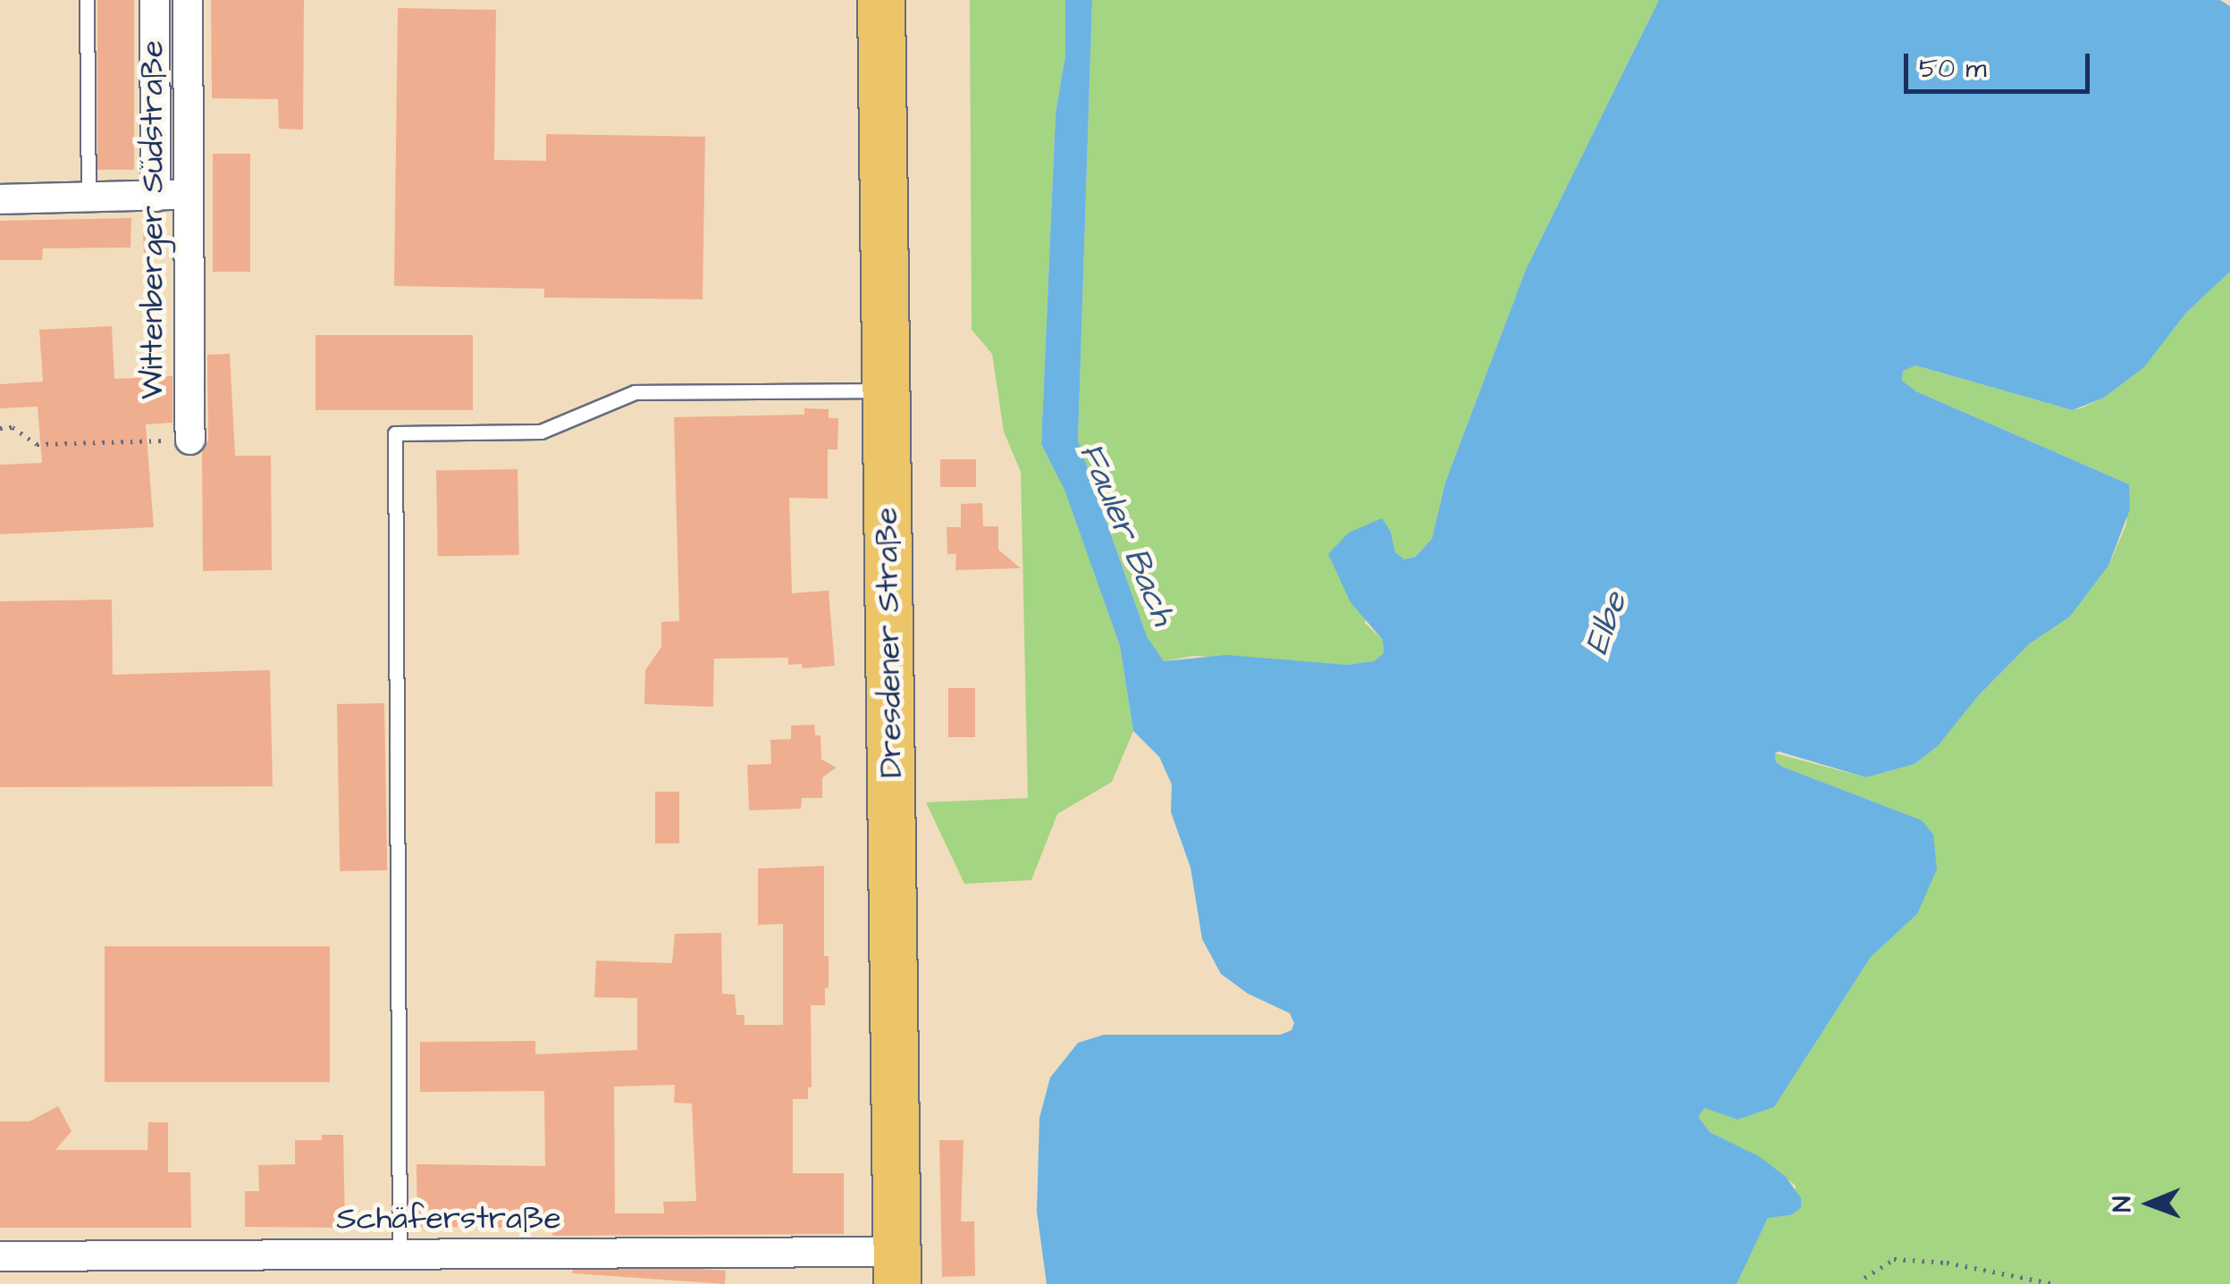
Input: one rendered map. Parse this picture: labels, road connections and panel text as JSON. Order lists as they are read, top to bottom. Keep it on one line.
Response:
{"streets":{"main road":["Dresdener Straße"],"street":["Wittenberger Südstraße","Schäferstraße"]},"crossings":[["Dresdener Straße","Schäferstraße"]],"water":["Fauler Bach","Elbe"],"scale_bar":"50 m","north":"left"}
